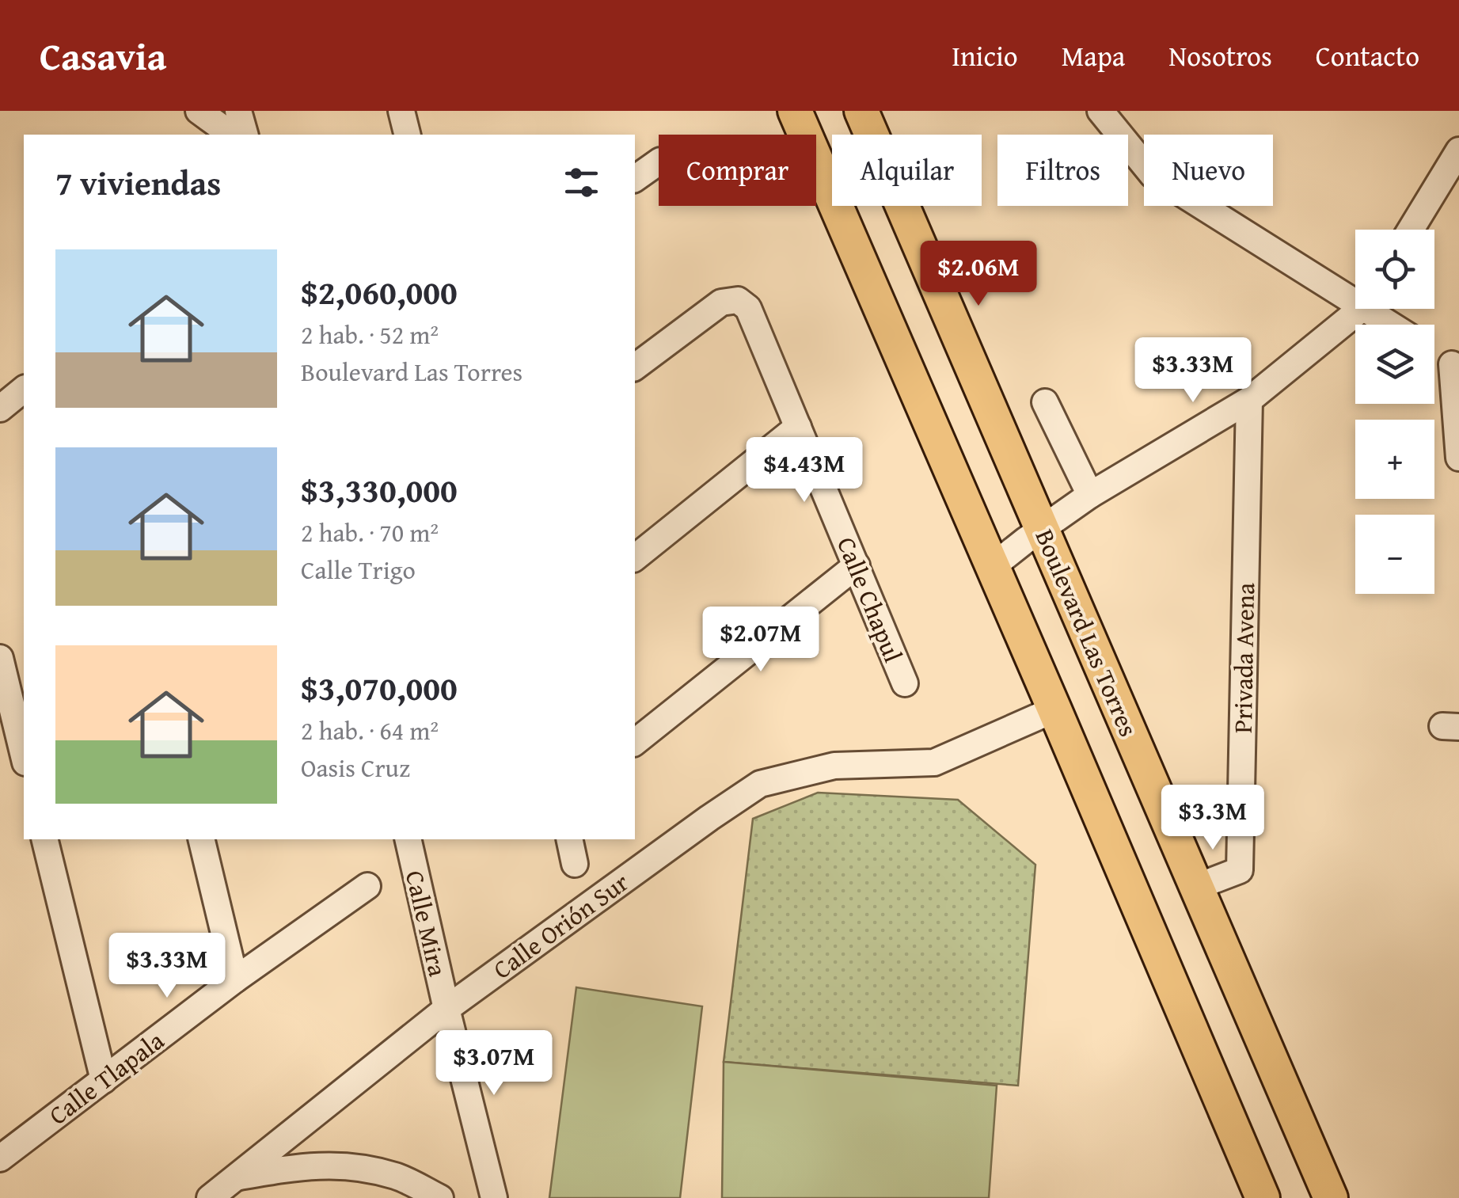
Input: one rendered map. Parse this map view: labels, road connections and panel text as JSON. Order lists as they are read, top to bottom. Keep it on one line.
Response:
{"streets":{"main road":["Boulevard Las Torres"],"street":["Calle Chapul","Privada Avena","Calle Mira","Calle Orión Sur","Calle Tlapala"]},"crossings":[["Boulevard Las Torres","Privada Avena"],["Calle Mira","Calle Orión Sur"]],"page":{"header":"Casavia","nav":["Inicio","Mapa","Nosotros","Contacto"],"chip":["Comprar","Alquilar","Filtros","Nuevo"],"heading":"7 viviendas","map_buttons":["+","−"],"list":[{"name":"$2,060,000","note":"2 hab. · 52 m² · Boulevard Las Torres"},{"name":"$3,330,000","note":"2 hab. · 70 m² · Calle Trigo"},{"name":"$3,070,000","note":"2 hab. · 64 m² · Oasis Cruz"}],"price":["$2.06M","$3.33M","$4.43M","$2.07M","$3.3M","$3.33M","$3.07M"]}}
